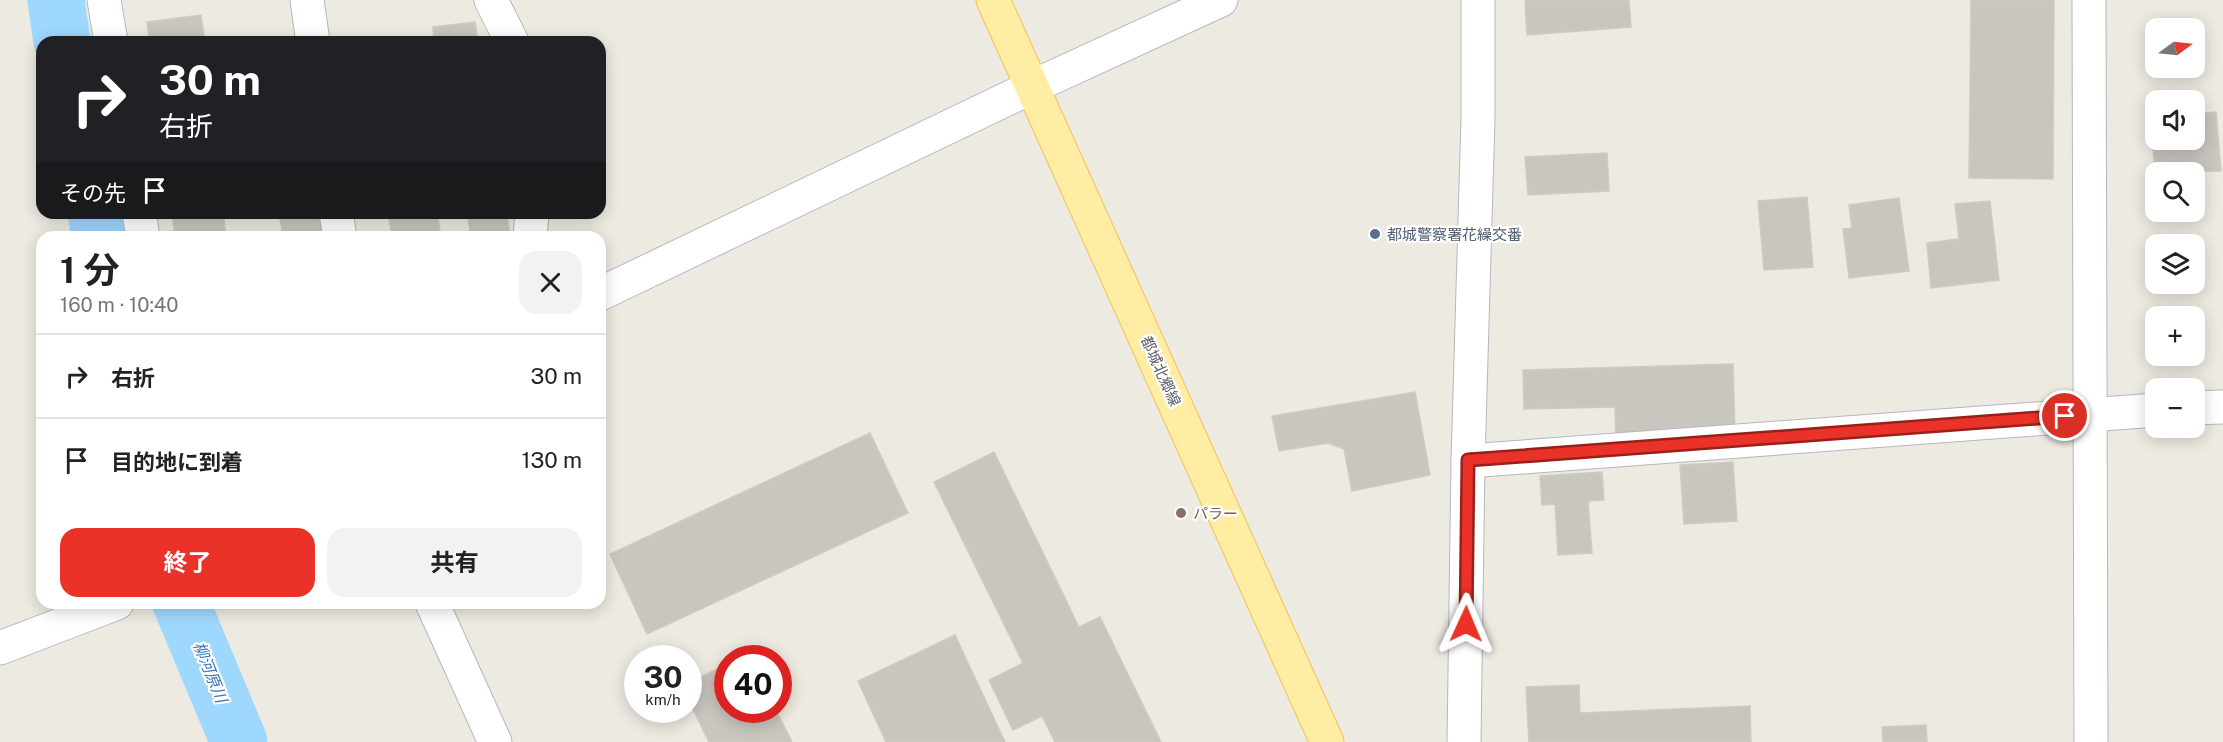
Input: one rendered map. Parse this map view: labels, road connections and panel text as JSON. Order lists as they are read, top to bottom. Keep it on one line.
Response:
{"streets":{"main road":["都城北郷線"]},"water":["柳河原川"],"places":["都城警察署花繰交番","パラー"],"north":"right","page":{"map_buttons":["+","−"],"turn":["30 m","右折"],"then":"その先","heading":["1 分","160 m · 10:40"],"list":[{"name":"右折","value":"30 m"},{"name":"目的地に到着","value":"130 m"}],"buttons":["終了","共有"],"speed":"30 km/h","limit":"40"}}
